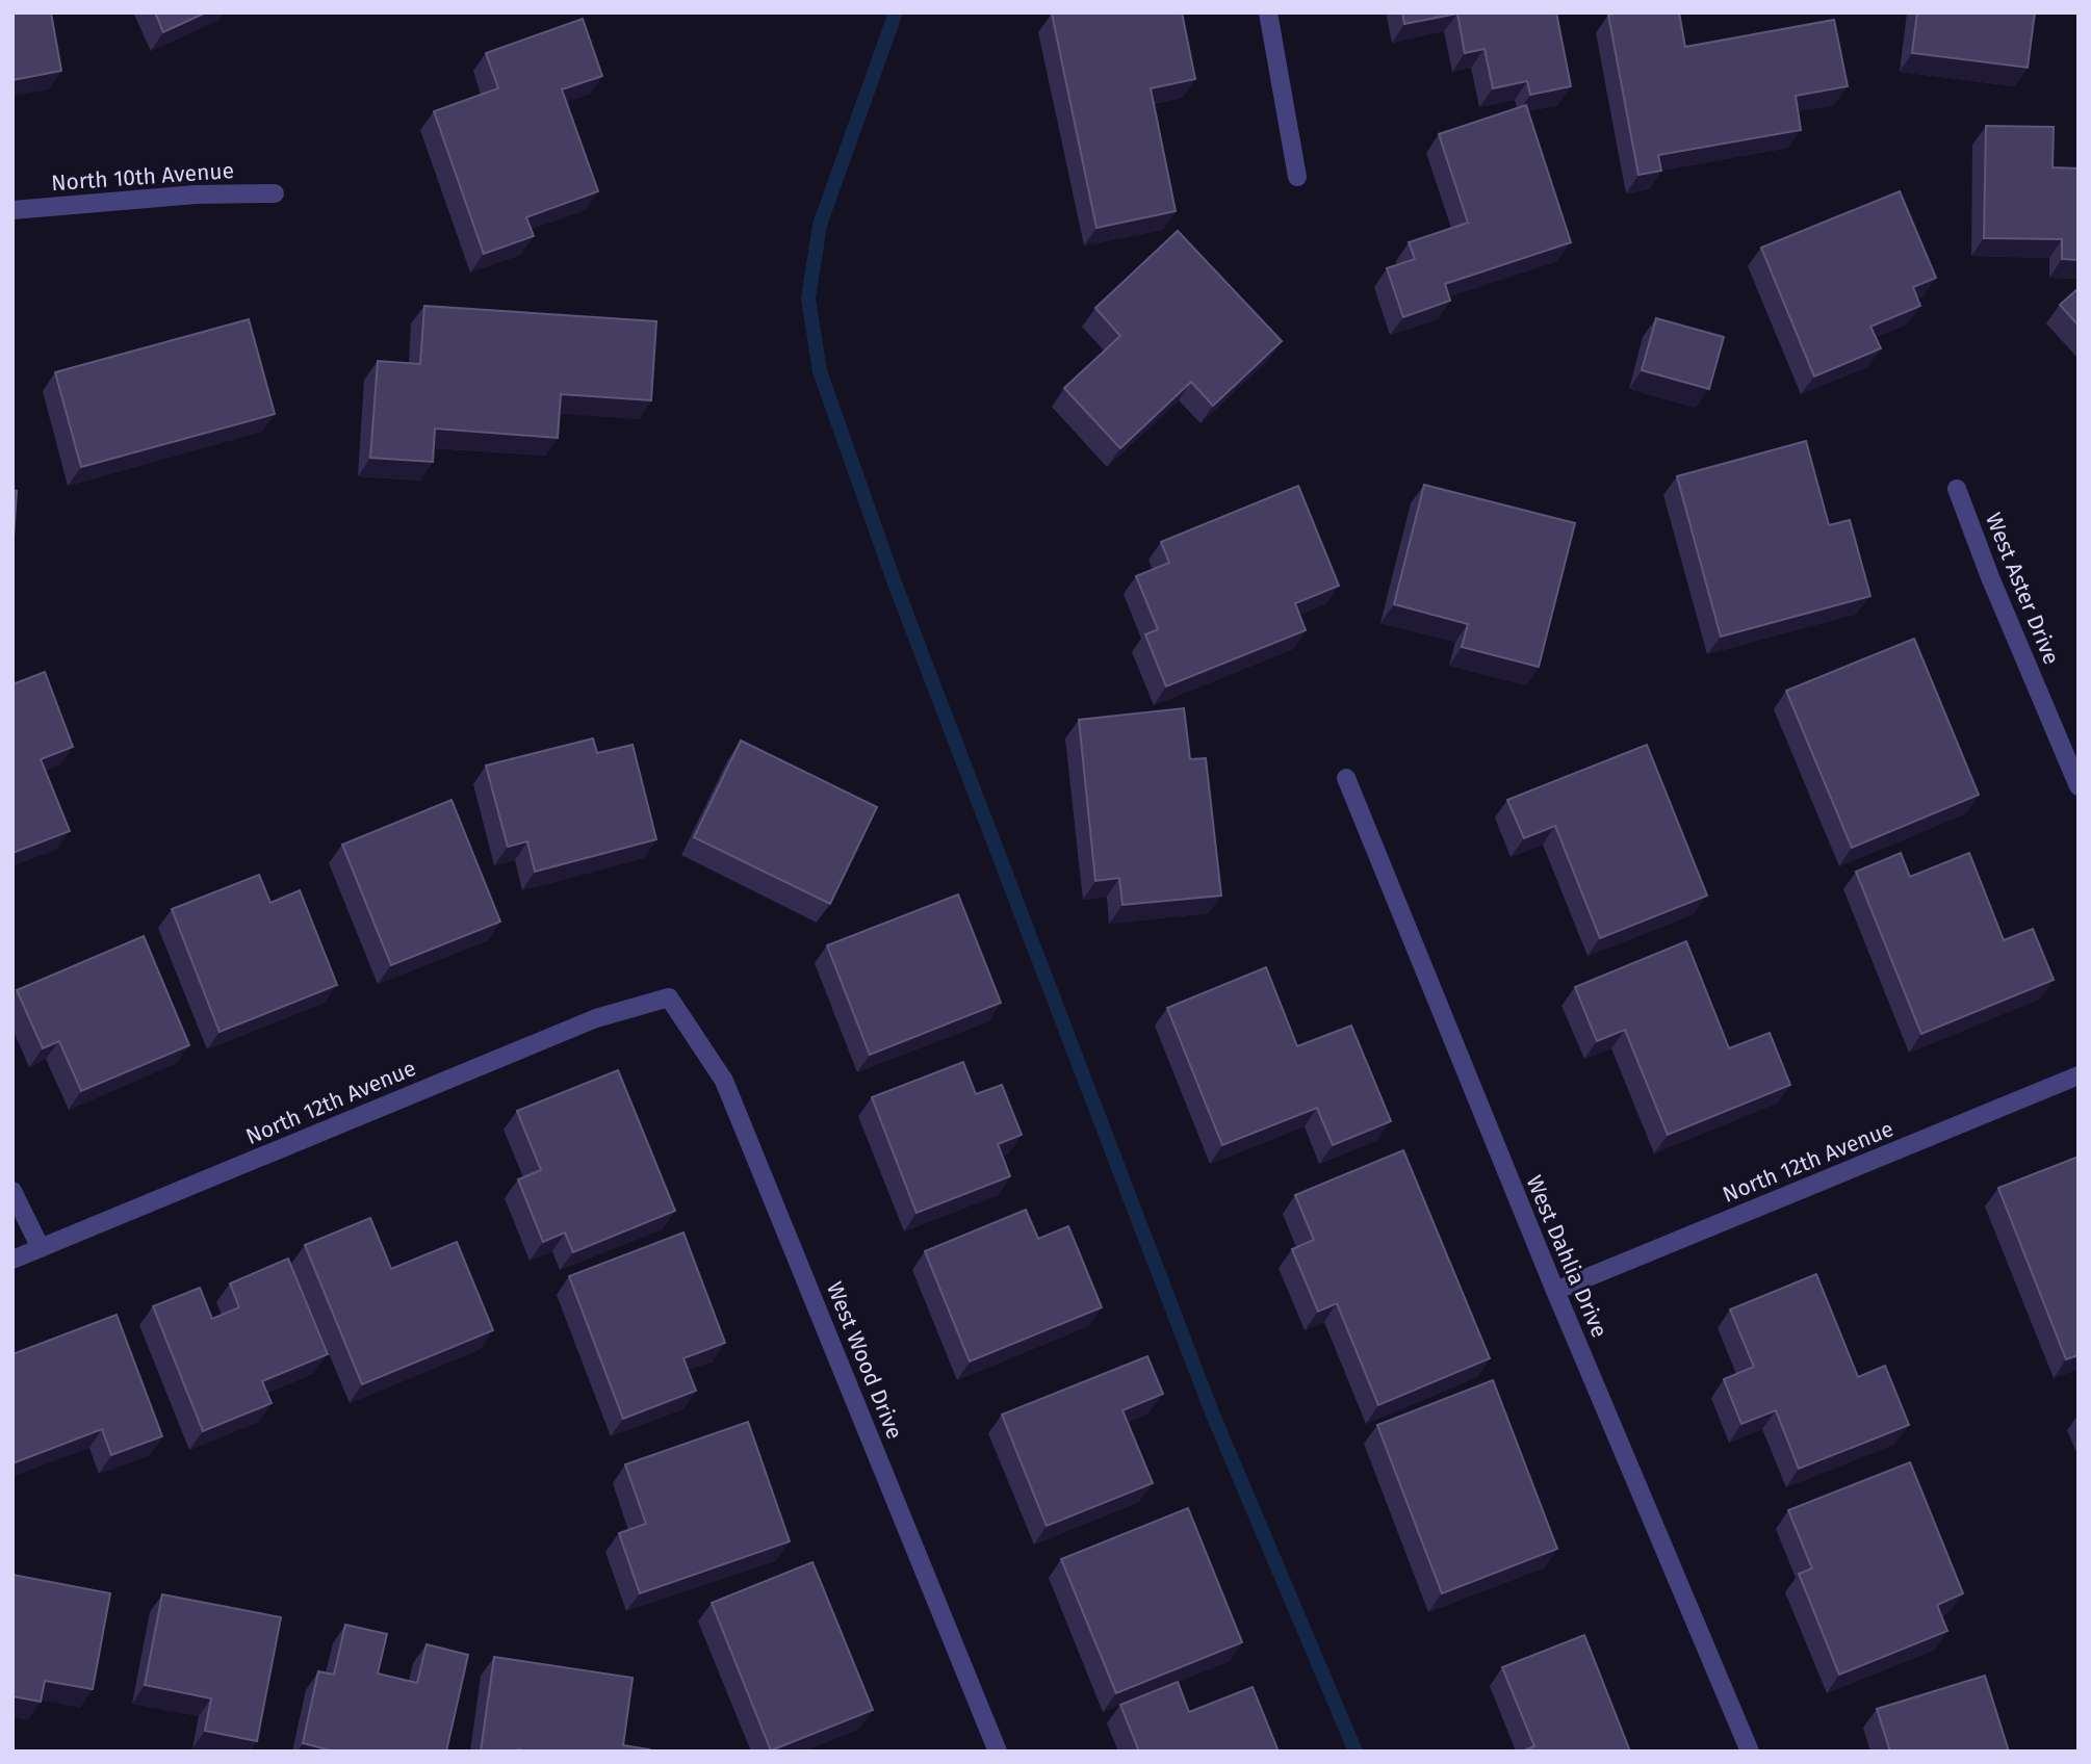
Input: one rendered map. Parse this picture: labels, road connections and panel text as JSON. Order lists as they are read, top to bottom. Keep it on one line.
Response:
{"streets":{"street":["North 10th Avenue","West Aster Drive","North 12th Avenue","West Dahlia Drive","West Wood Drive"]},"crossings":[["North 12th Avenue","West Dahlia Drive"],["North 12th Avenue","West Wood Drive"]]}
